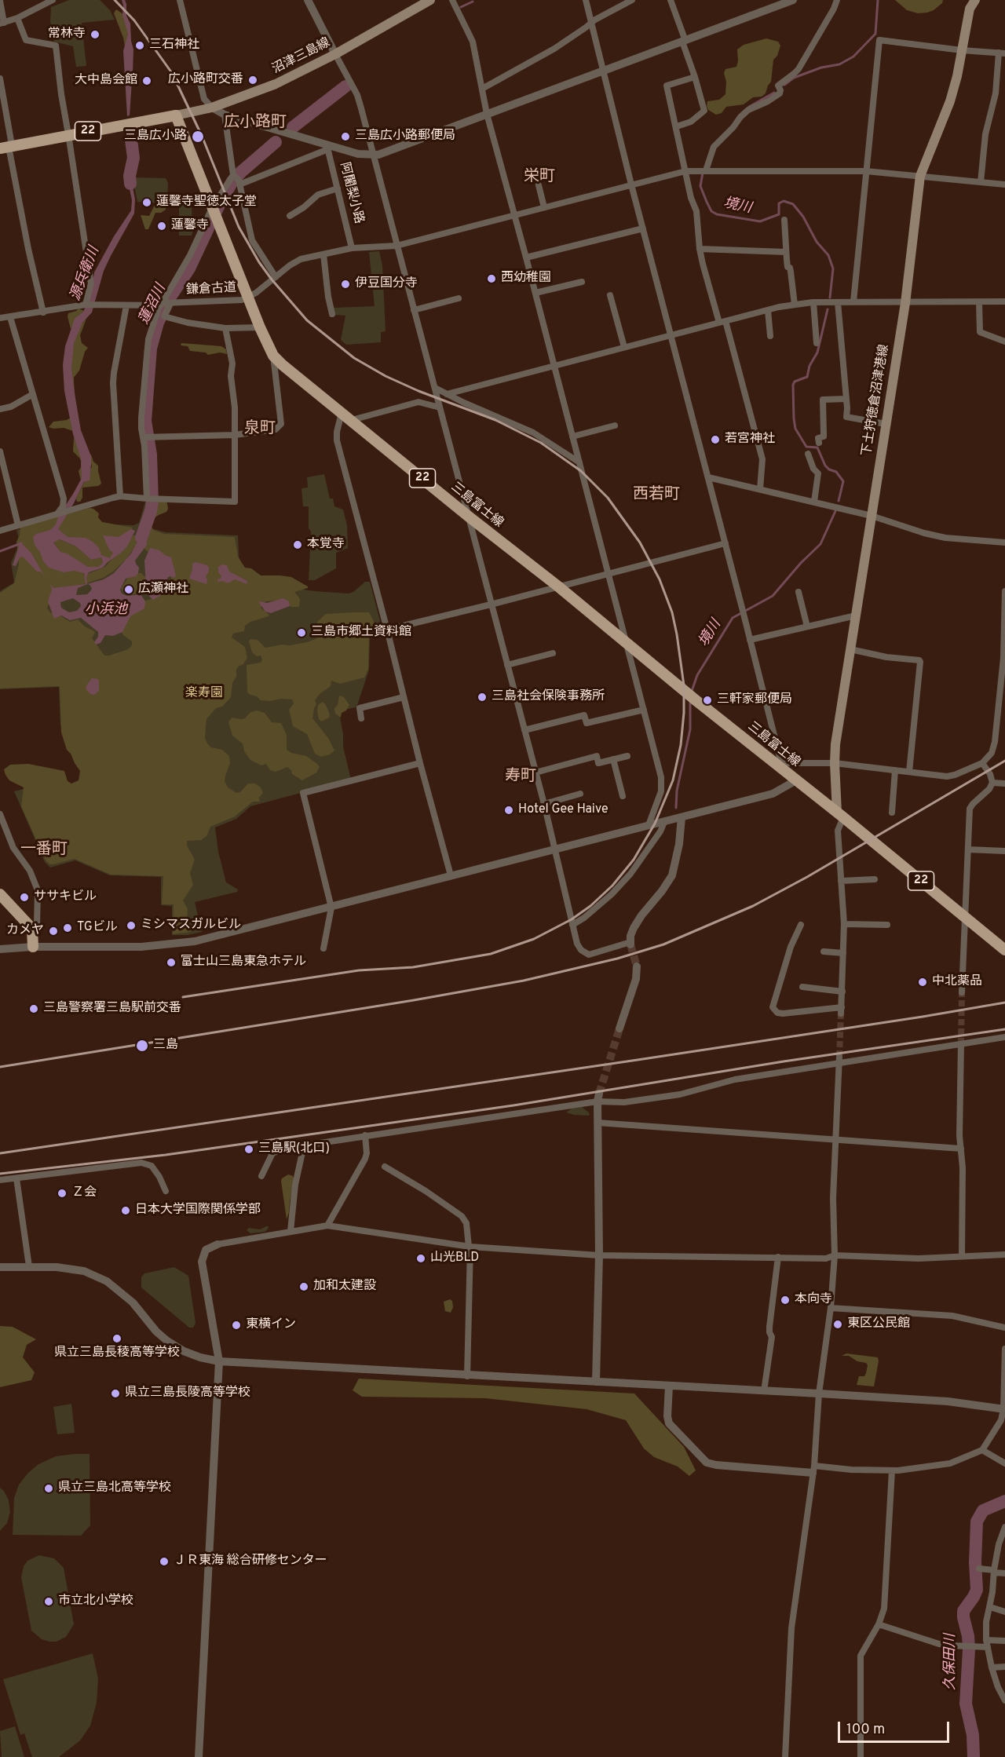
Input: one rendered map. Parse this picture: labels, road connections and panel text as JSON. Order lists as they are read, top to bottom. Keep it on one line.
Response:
{"streets":{"main road":["沼津三島線","22","下土狩徳倉沼津港線","三島富士線"],"street":["阿闍梨小路","鎌倉古道"]},"crossings":[["沼津三島線","22"],["沼津三島線","三島富士線"],["22","三島富士線"],["阿闍梨小路","鎌倉古道"],["鎌倉古道","下土狩徳倉沼津港線"],["鎌倉古道","三島富士線"],["下土狩徳倉沼津港線","三島富士線"]],"districts":["広小路町","栄町","泉町","西若町","寿町","一番町"],"water":["境川","源兵衛川","蓮沼川","小浜池","久保田川"],"parks":["楽寿園"],"places":["常林寺","三石神社","広小路町交番","大中島会館","三島広小路","三島広小路郵便局","蓮馨寺聖徳太子堂","蓮馨寺","西幼稚園","伊豆国分寺","若宮神社","本覚寺","広瀬神社","三島市郷土資料館","三島社会保険事務所","三軒家郵便局","Hotel Gee Haive","ササキビル","ミシマスガルビル","TGビル","カメヤ","富士山三島東急ホテル","中北薬品","三島警察署三島駅前交番","三島","三島駅(北口)","Ｚ会","日本大学国際関係学部","山光BLD","加和太建設","本向寺","東区公民館","東横イン","県立三島長稜高等学校","県立三島長陵高等学校","県立三島北高等学校","ＪＲ東海 総合研修センター","市立北小学校"],"scale_bar":"100 m"}
